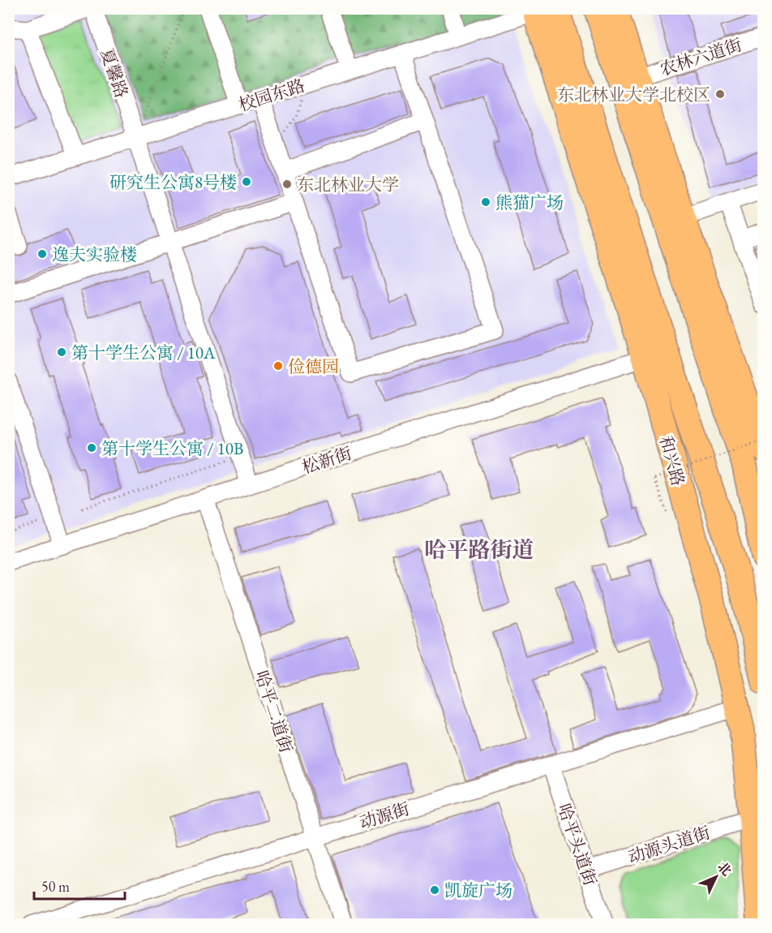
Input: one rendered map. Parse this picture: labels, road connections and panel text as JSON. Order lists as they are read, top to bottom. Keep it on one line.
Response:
{"streets":{"highway":["和兴路"],"street":["农林六道街","夏馨路","校园东路","松新街","哈平二道街","动源街","哈平头道街","动源头道街"]},"crossings":[["夏馨路","校园东路"],["夏馨路","松新街"],["校园东路","和兴路"],["松新街","和兴路"],["松新街","哈平二道街"],["和兴路","动源街"],["和兴路","动源头道街"],["哈平二道街","动源街"],["动源街","哈平头道街"],["哈平头道街","动源头道街"]],"districts":["哈平路街道"],"places":["东北林业大学北校区","研究生公寓8号楼","东北林业大学","熊猫广场","逸夫实验楼","第十学生公寓 / 10A","俭德园","第十学生公寓 / 10B","凯旋广场"],"scale_bar":"50 m","north":"top right"}
